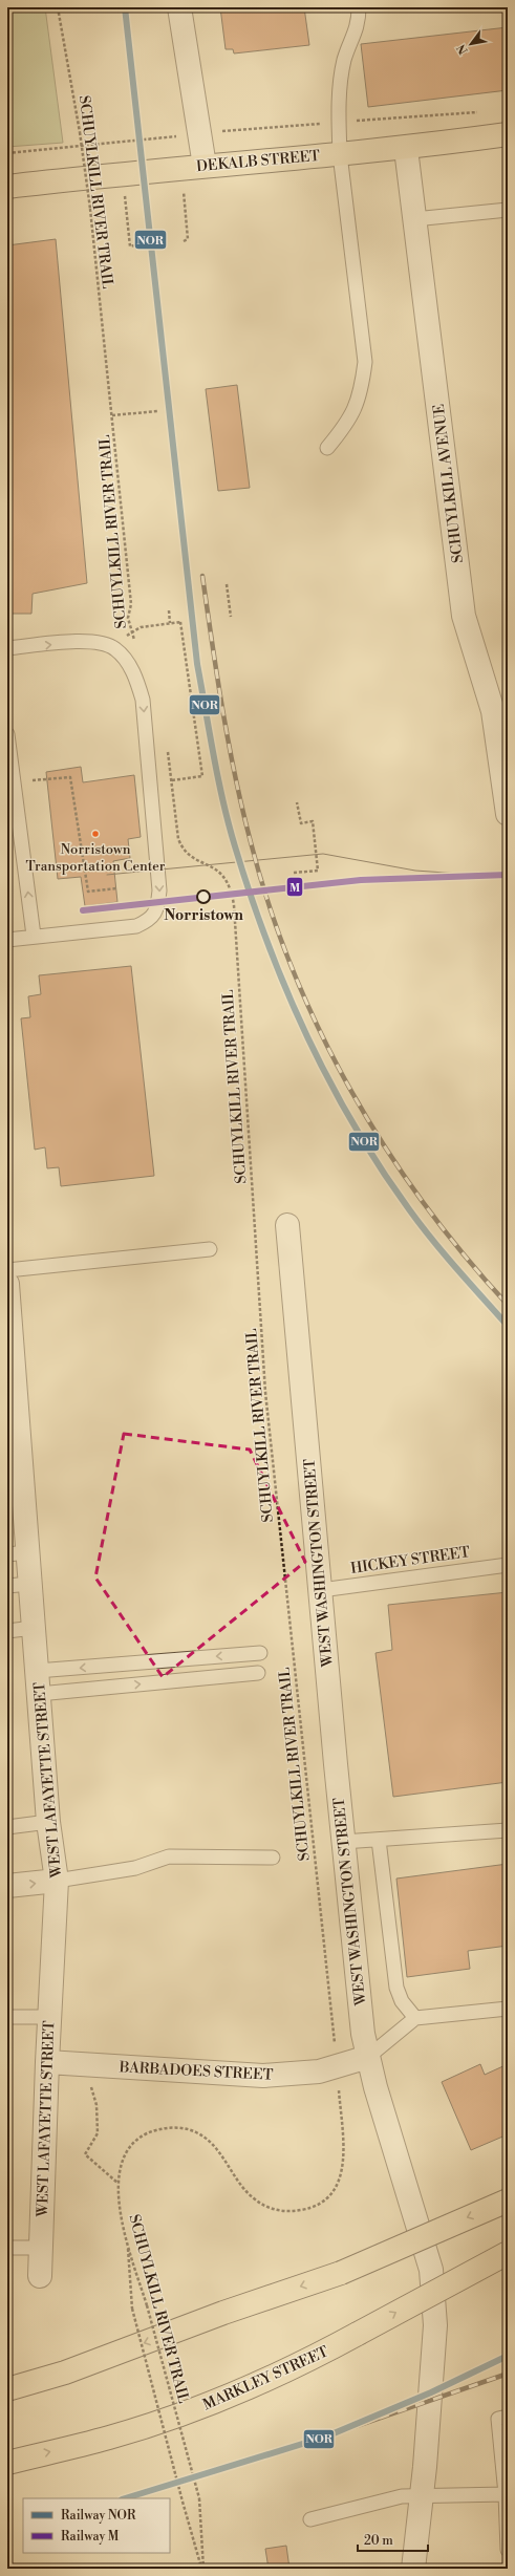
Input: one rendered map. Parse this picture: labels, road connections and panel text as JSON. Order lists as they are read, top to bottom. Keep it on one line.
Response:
{"streets":{"highway":["DEKALB STREET","MARKLEY STREET"],"street":["SCHUYLKILL AVENUE","WEST WASHINGTON STREET","WEST LAFAYETTE STREET","BARBADOES STREET"],"lane":["HICKEY STREET"],"path":["SCHUYLKILL RIVER TRAIL"]},"crossings":[["DEKALB STREET","SCHUYLKILL AVENUE"],["SCHUYLKILL RIVER TRAIL","BARBADOES STREET"],["HICKEY STREET","WEST WASHINGTON STREET"],["WEST WASHINGTON STREET","BARBADOES STREET"],["WEST LAFAYETTE STREET","BARBADOES STREET"]],"places":["Norristown Transportation Center","Norristown"],"lines":["rail line NOR","rail line M"],"legend":["Railway NOR","Railway M"],"scale_bar":"20 m","north":"bottom left"}
